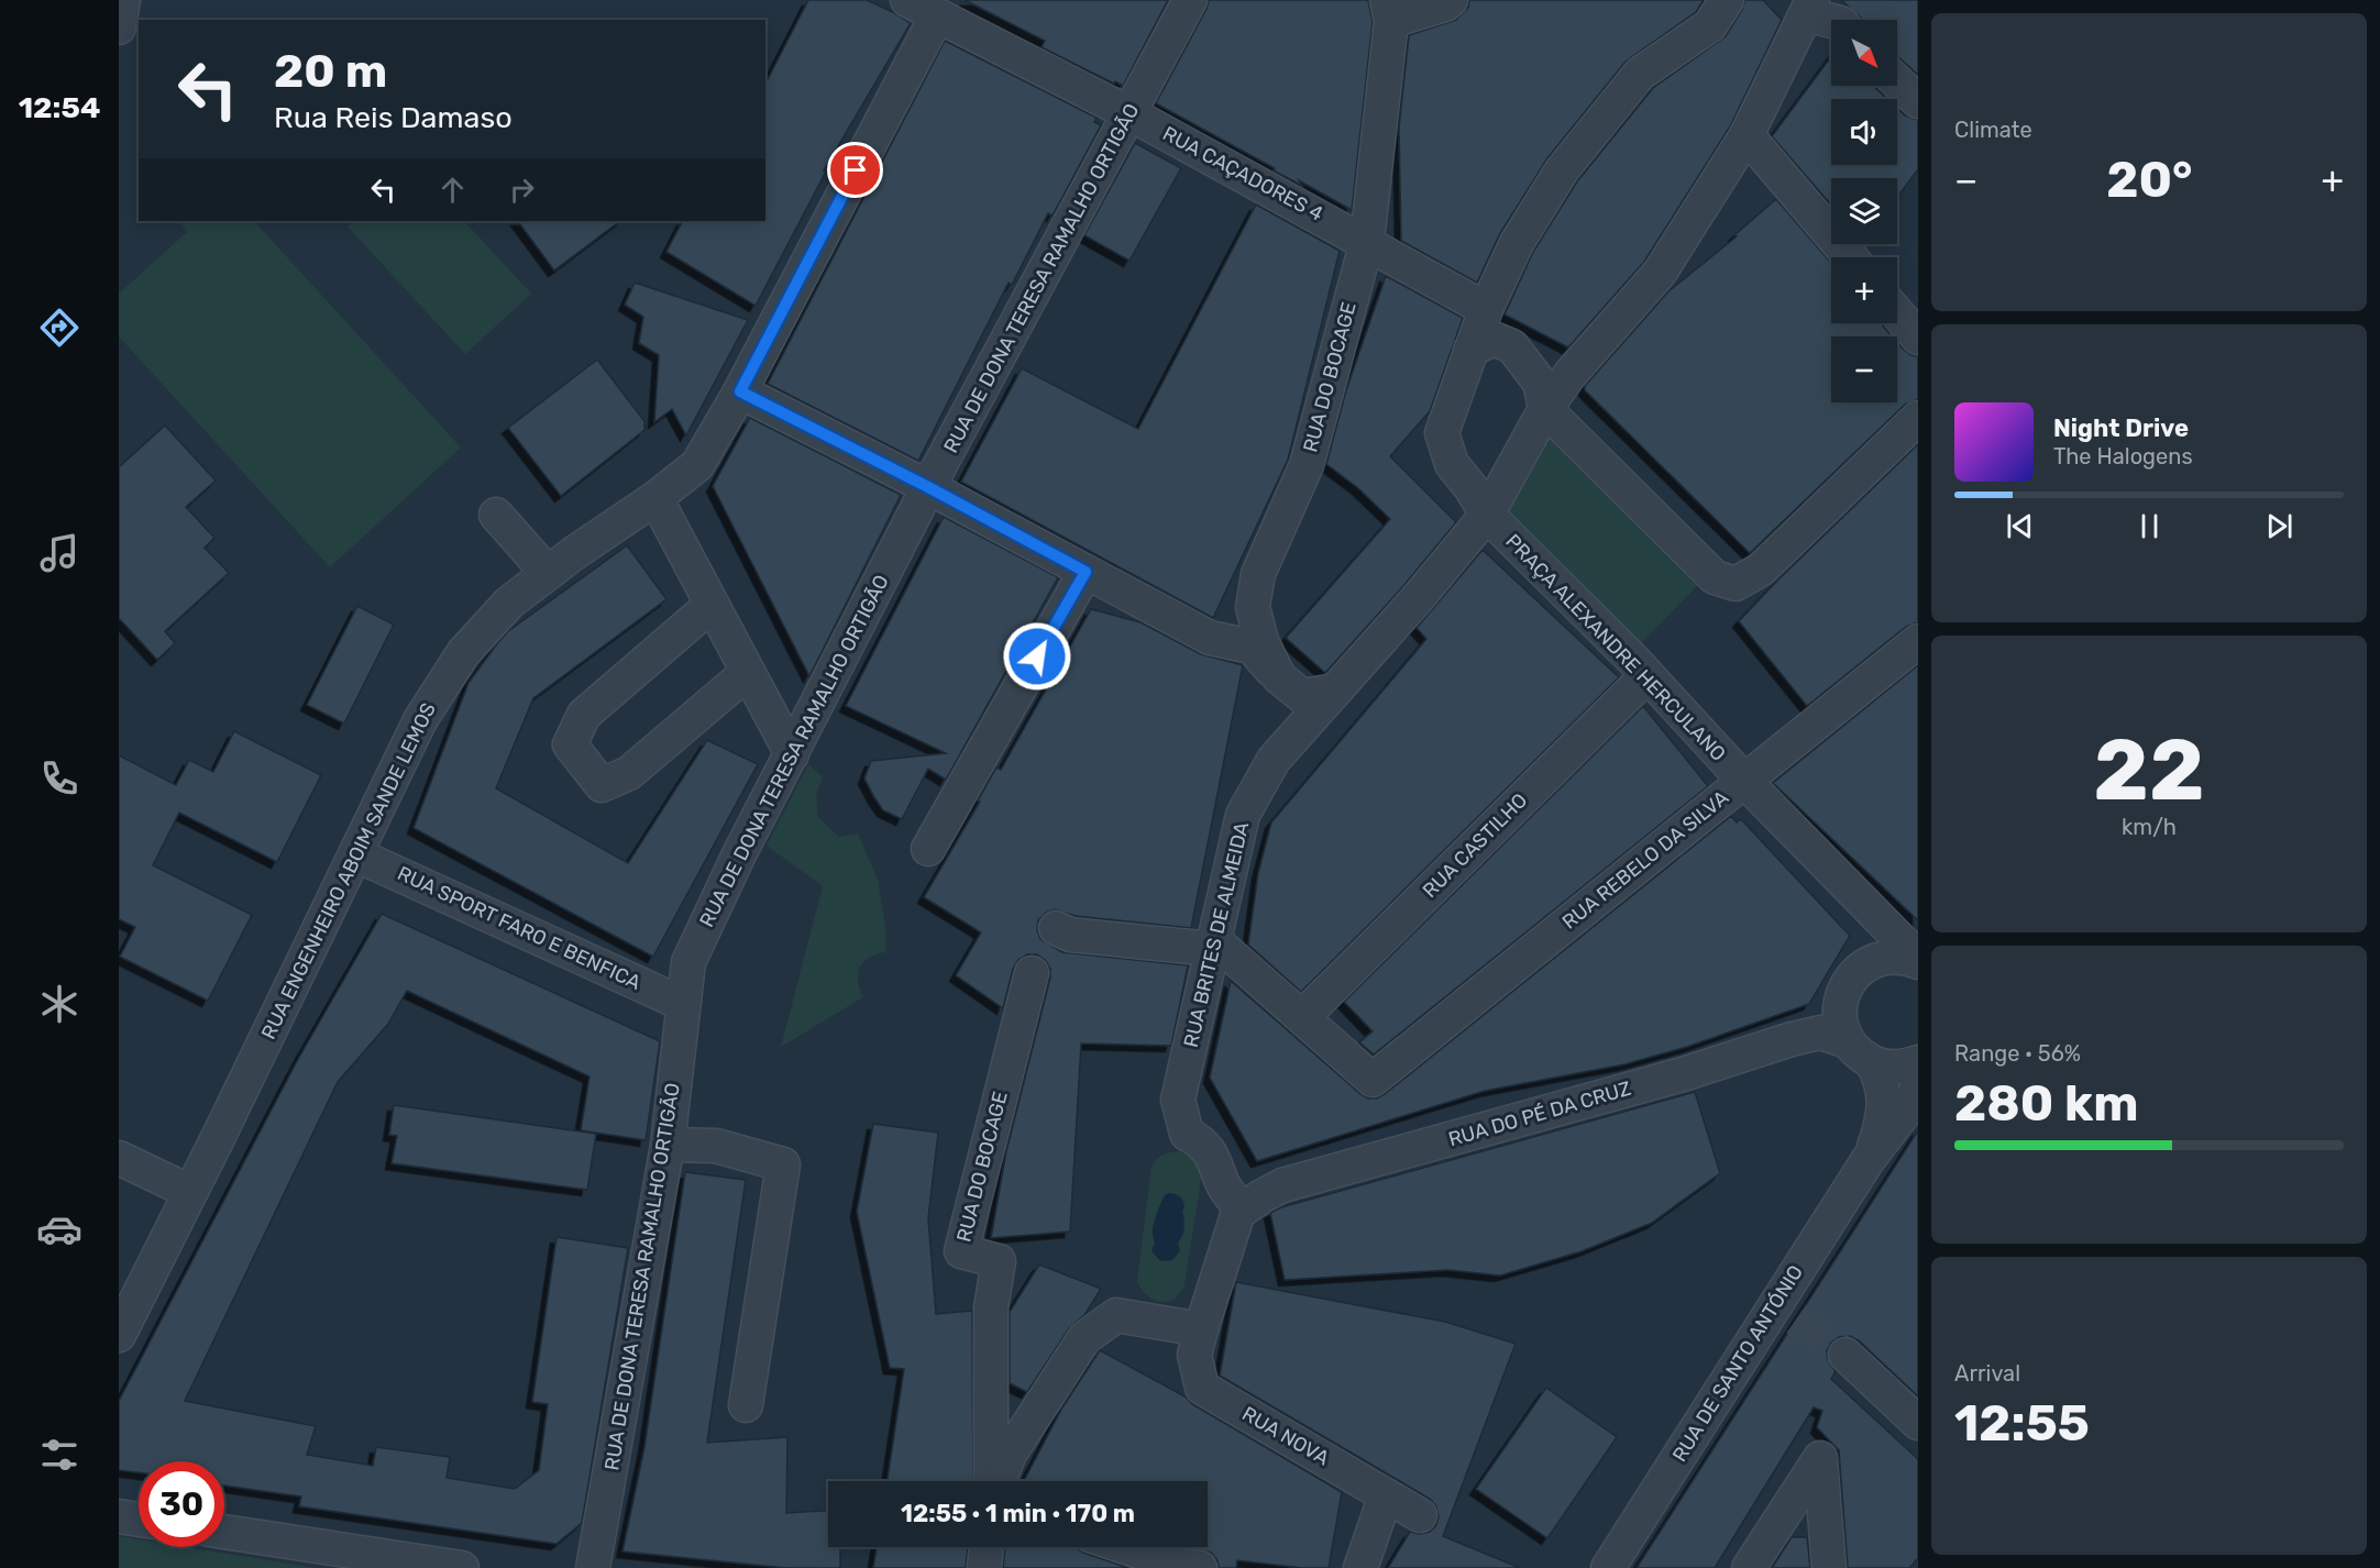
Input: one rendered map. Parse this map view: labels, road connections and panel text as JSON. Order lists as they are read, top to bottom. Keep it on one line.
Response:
{"streets":{"street":["RUA CAÇADORES 4","RUA DE DONA TERESA RAMALHO ORTIGÃO","RUA DO BOCAGE","PRAÇA ALEXANDRE HERCULANO","RUA CASTILHO","RUA REBELO DA SILVA","RUA ENGENHEIRO ABOIM SANDE LEMOS","RUA SPORT FARO E BENFICA","RUA BRITES DE ALMEIDA","RUA DO PÉ DA CRUZ","RUA DE SANTO ANTÓNIO","RUA NOVA"]},"crossings":[["RUA CAÇADORES 4","RUA DE DONA TERESA RAMALHO ORTIGÃO"],["RUA CAÇADORES 4","RUA DO BOCAGE"],["RUA CAÇADORES 4","PRAÇA ALEXANDRE HERCULANO"],["RUA CAÇADORES 4","RUA ENGENHEIRO ABOIM SANDE LEMOS"],["RUA DE DONA TERESA RAMALHO ORTIGÃO","RUA SPORT FARO E BENFICA"],["PRAÇA ALEXANDRE HERCULANO","RUA CASTILHO"],["PRAÇA ALEXANDRE HERCULANO","RUA REBELO DA SILVA"],["PRAÇA ALEXANDRE HERCULANO","RUA BRITES DE ALMEIDA"],["RUA CASTILHO","RUA REBELO DA SILVA"],["RUA ENGENHEIRO ABOIM SANDE LEMOS","RUA SPORT FARO E BENFICA"],["RUA BRITES DE ALMEIDA","RUA DO PÉ DA CRUZ"]],"north":"bottom right","page":{"tabs":"12:54","tile":["Climate",["22","km/h"],["Range · 56%","280 km"],["Arrival","12:55"]],"map_buttons":["+","−"],"turn":["20 m","Rua Reis Damaso"],"heat":["−","20°","+"],"song":["Night Drive","The Halogens"],"limit":"30","trip":"12:55 · 1 min · 170 m"}}
